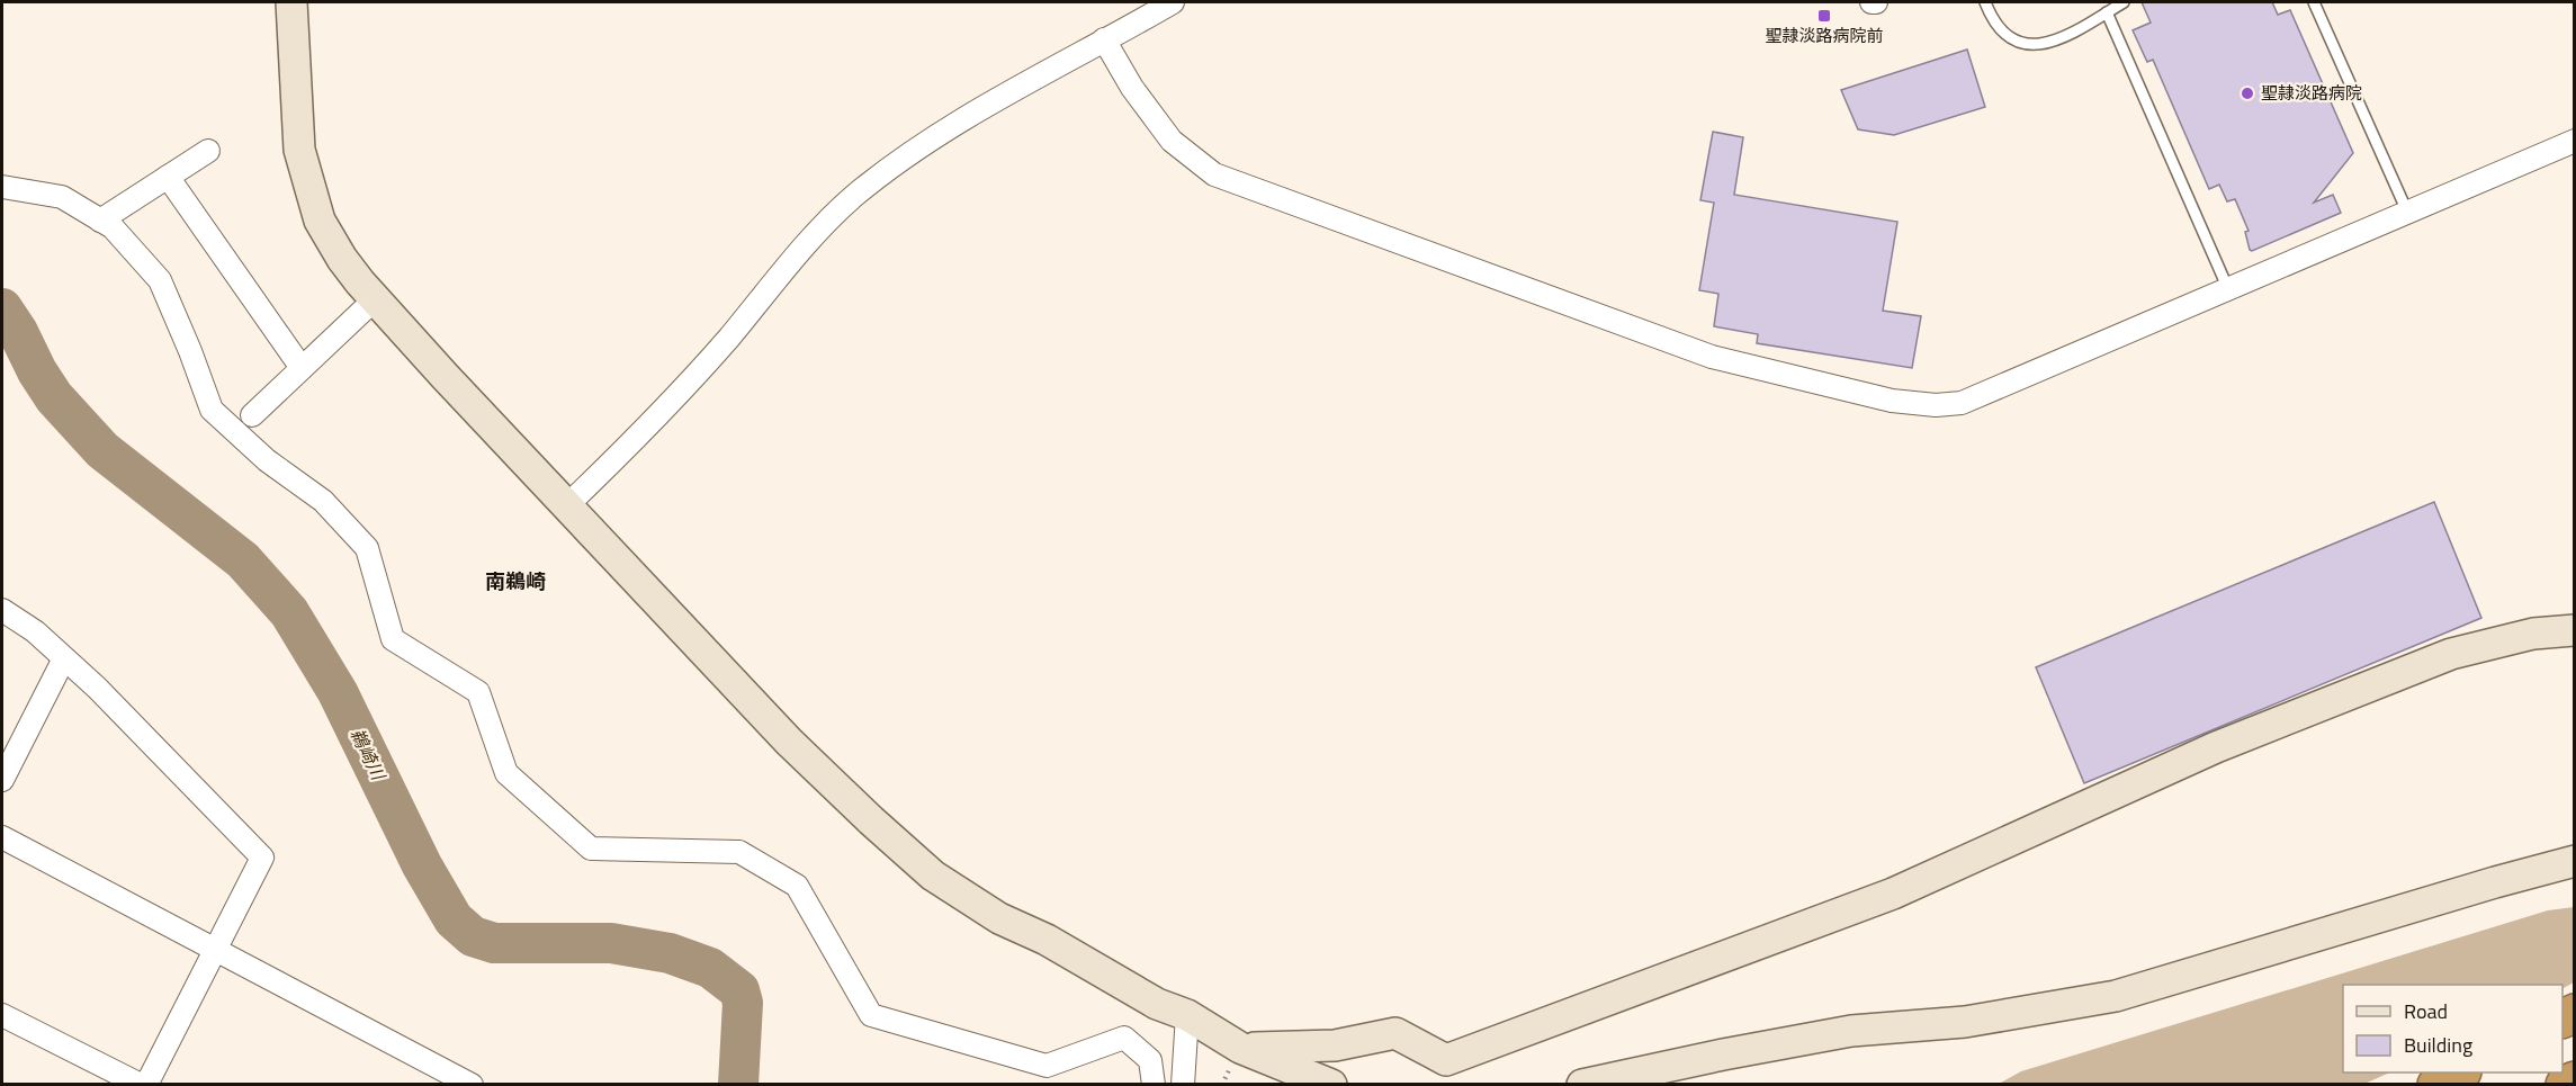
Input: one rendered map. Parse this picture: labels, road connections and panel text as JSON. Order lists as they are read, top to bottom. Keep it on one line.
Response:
{"districts":["南鵜崎"],"water":["鵜崎川"],"places":{"transit":["聖隷淡路病院前"],"other":["聖隷淡路病院"]},"legend":["Road","Building"]}
